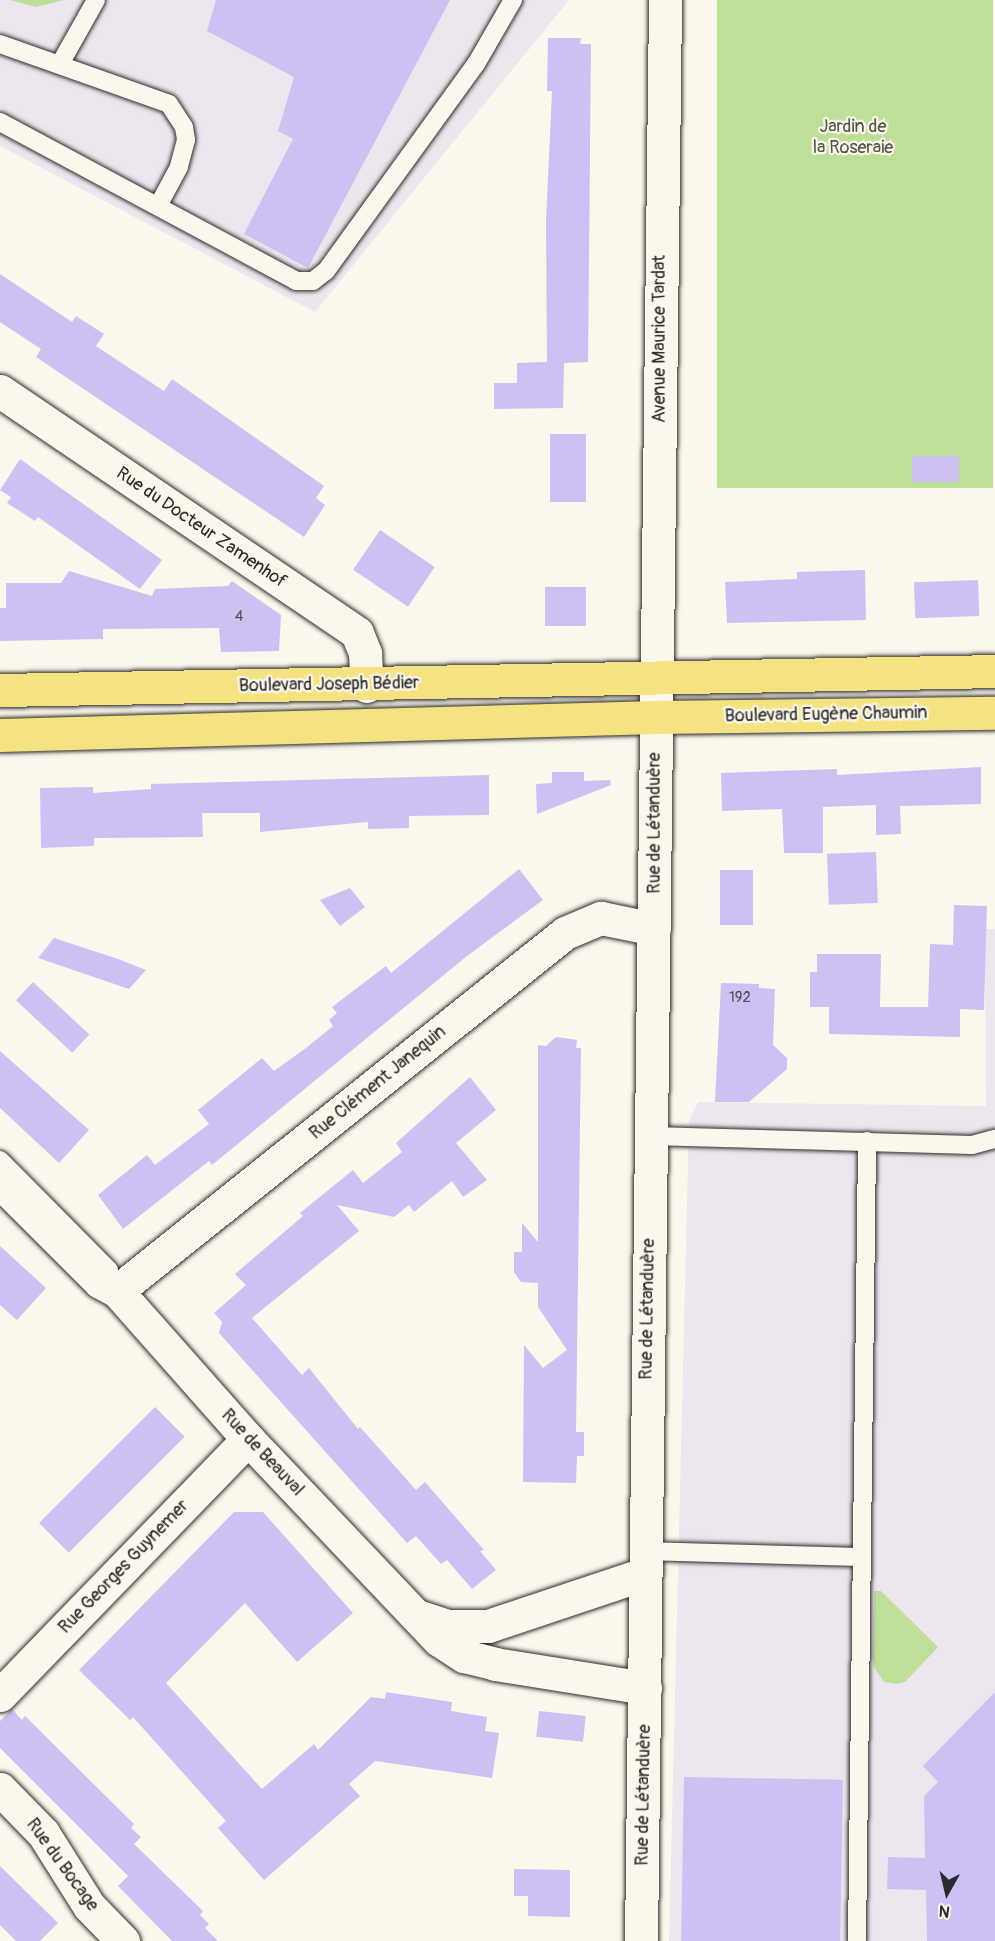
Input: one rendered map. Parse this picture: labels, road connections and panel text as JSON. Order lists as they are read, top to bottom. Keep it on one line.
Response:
{"streets":{"main road":["Boulevard Joseph Bédier","Boulevard Eugène Chaumin"],"street":["Avenue Maurice Tardat","Rue du Docteur Zamenhof","Rue de Létanduère","Rue Clément Janequin","Rue de Beauval","Rue Georges Guynemer","Rue du Bocage"]},"crossings":[["Avenue Maurice Tardat","Boulevard Joseph Bédier"],["Avenue Maurice Tardat","Rue de Létanduère"],["Rue du Docteur Zamenhof","Boulevard Joseph Bédier"],["Boulevard Joseph Bédier","Rue de Létanduère"],["Boulevard Eugène Chaumin","Rue de Létanduère"],["Rue de Létanduère","Rue Clément Janequin"],["Rue de Létanduère","Rue de Beauval"],["Rue Clément Janequin","Rue de Beauval"],["Rue de Beauval","Rue Georges Guynemer"]],"parks":["Jardin de la Roseraie"],"house_numbers":["4","192"],"north":"bottom"}
